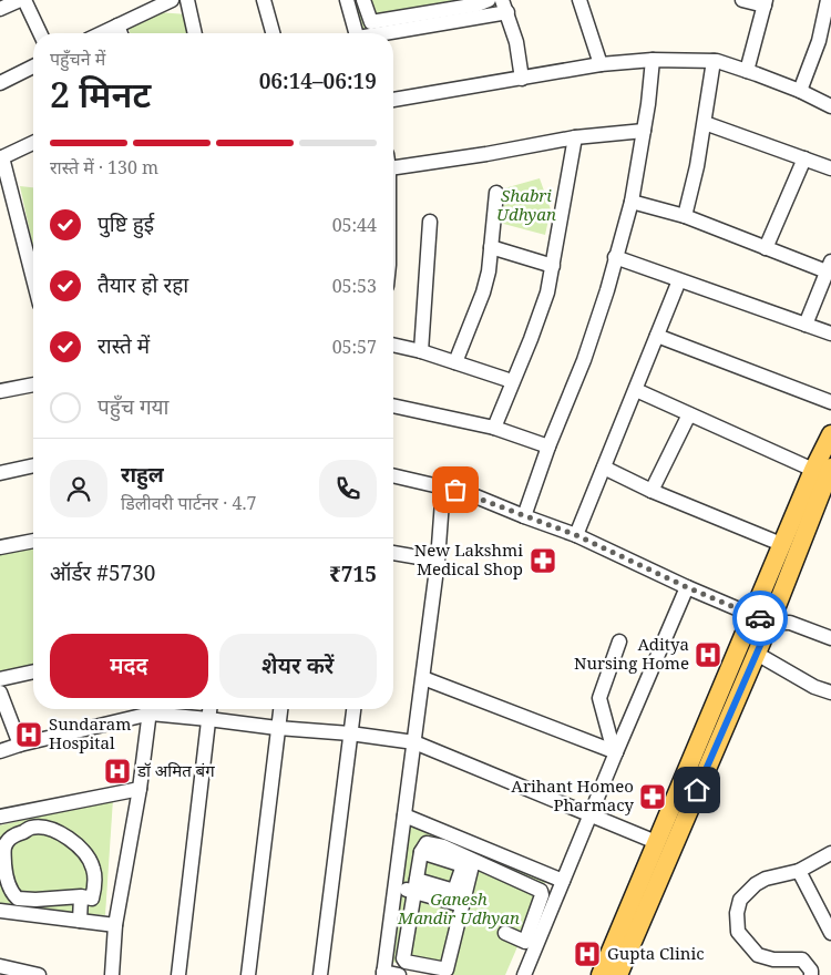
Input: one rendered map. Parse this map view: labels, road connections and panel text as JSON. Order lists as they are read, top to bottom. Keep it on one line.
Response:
{"parks":["Shabri Udhyan","Ganesh Mandir Udhyan"],"places":{"pharmacy":["New Lakshmi Medical Shop","Arihant Homeo Pharmacy"],"hospital":["Aditya Nursing Home","Sundaram Hospital","डॉ अमित बंग","Gupta Clinic"]},"page":{"heading":["2 मिनट","पहुँचने में","06:14–06:19"],"panel":["राहुल","डिलीवरी पार्टनर · 4.7","ऑर्डर #5730","₹715"],"bar":"रास्ते में · 130 m","list":[["पुष्टि हुई","05:44"],["तैयार हो रहा","05:53"],["रास्ते में","05:57"],"पहुँच गया"],"buttons":["मदद","शेयर करें"]}}
